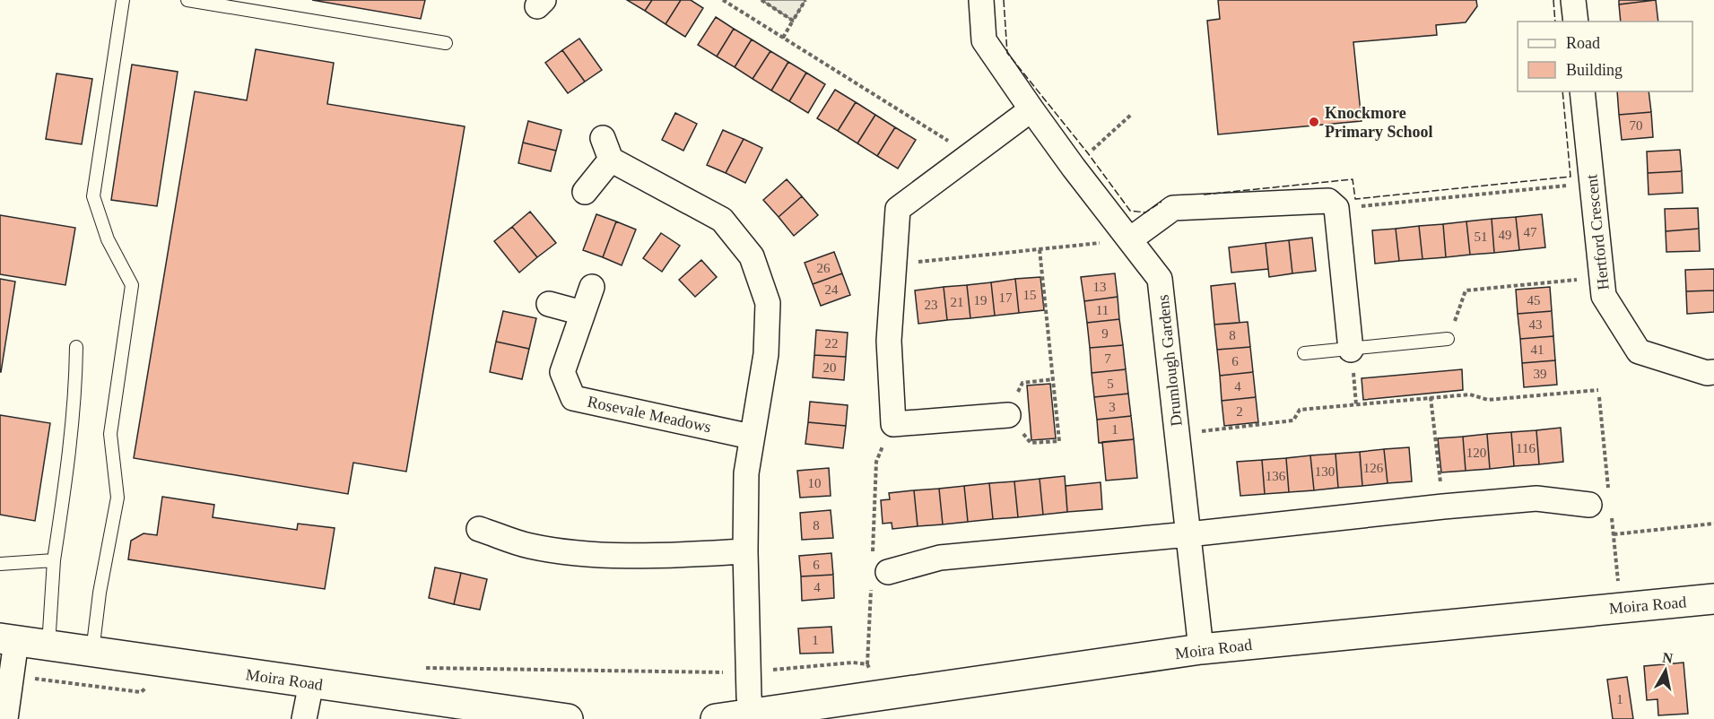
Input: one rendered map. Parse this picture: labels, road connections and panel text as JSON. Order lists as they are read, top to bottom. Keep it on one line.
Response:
{"streets":{"highway":["Moira Road"],"street":["Hertford Crescent","Drumlough Gardens","Rosevale Meadows"]},"crossings":[["Drumlough Gardens","Moira Road"]],"places":["Knockmore Primary School"],"house_numbers":["70","47","49","51","26","13","24","15","17","19","45","21","23","11","43","9","8","22","41","7","6","20","39","5","4","3","2","1","116","120","126","130","136","10","8","6","4","1","1"],"legend":["Road","Building"],"north":"top"}
